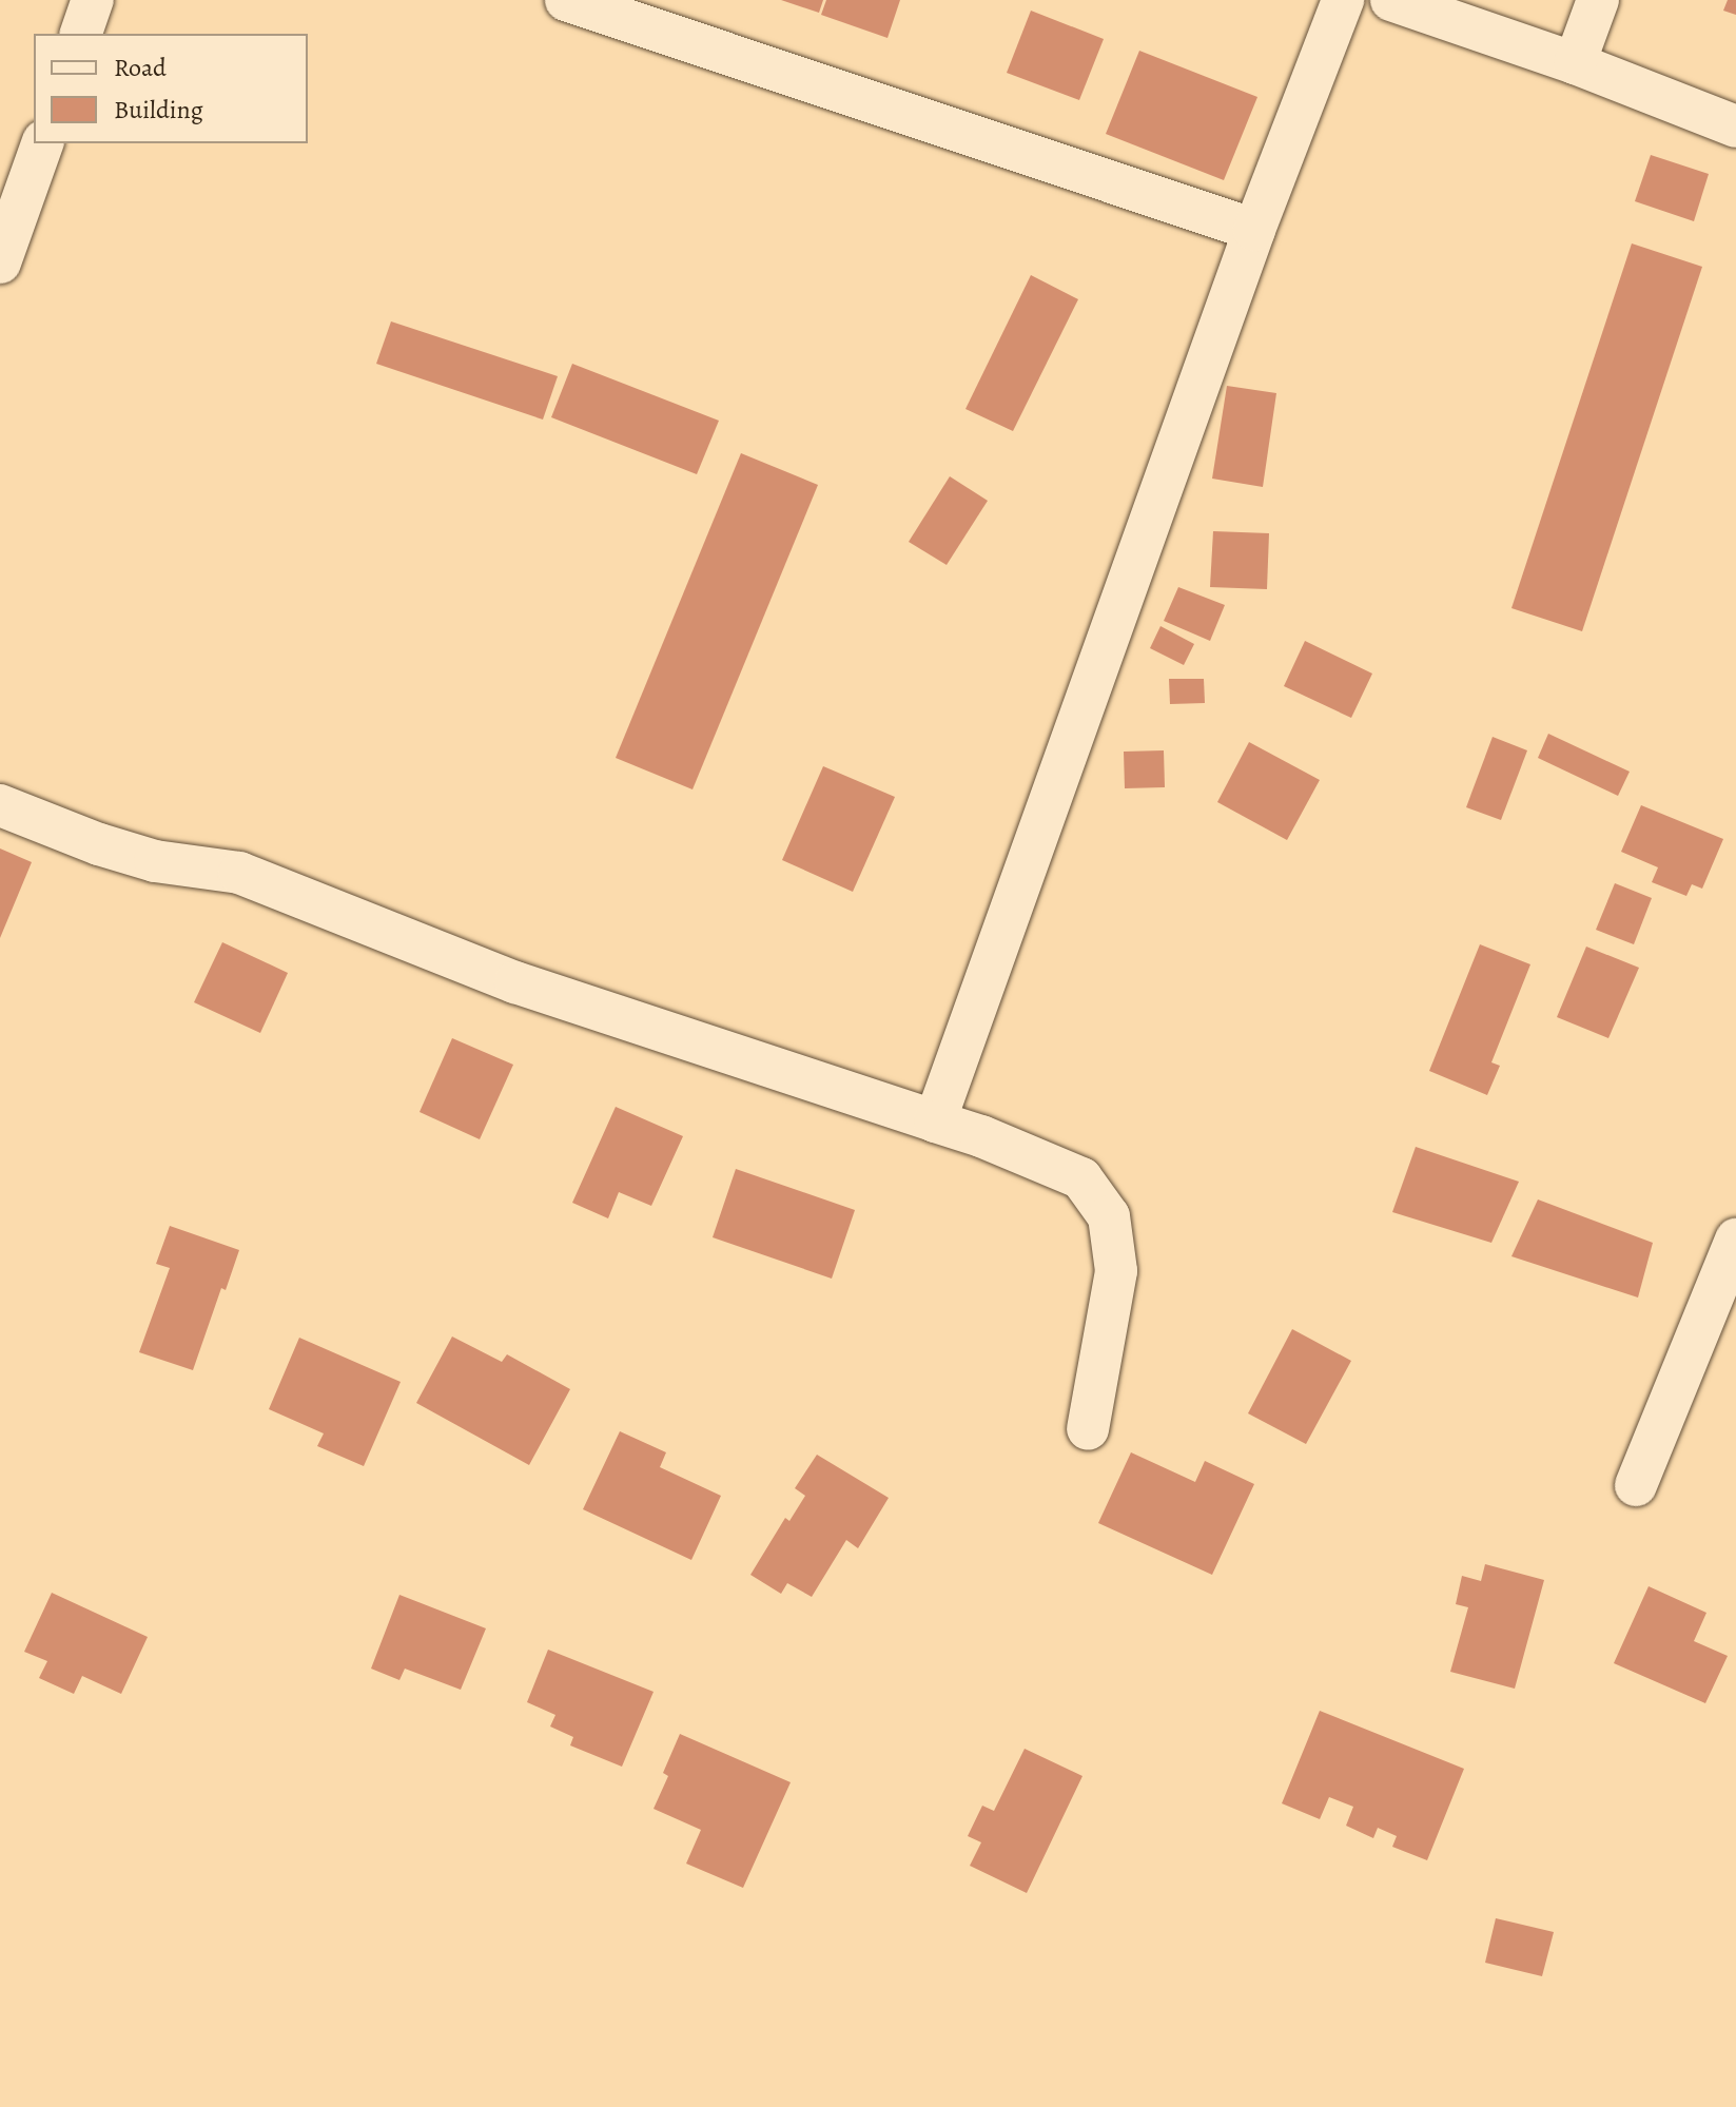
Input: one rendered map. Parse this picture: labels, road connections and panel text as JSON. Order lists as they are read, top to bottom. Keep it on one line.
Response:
{"legend":["Road","Building"]}
